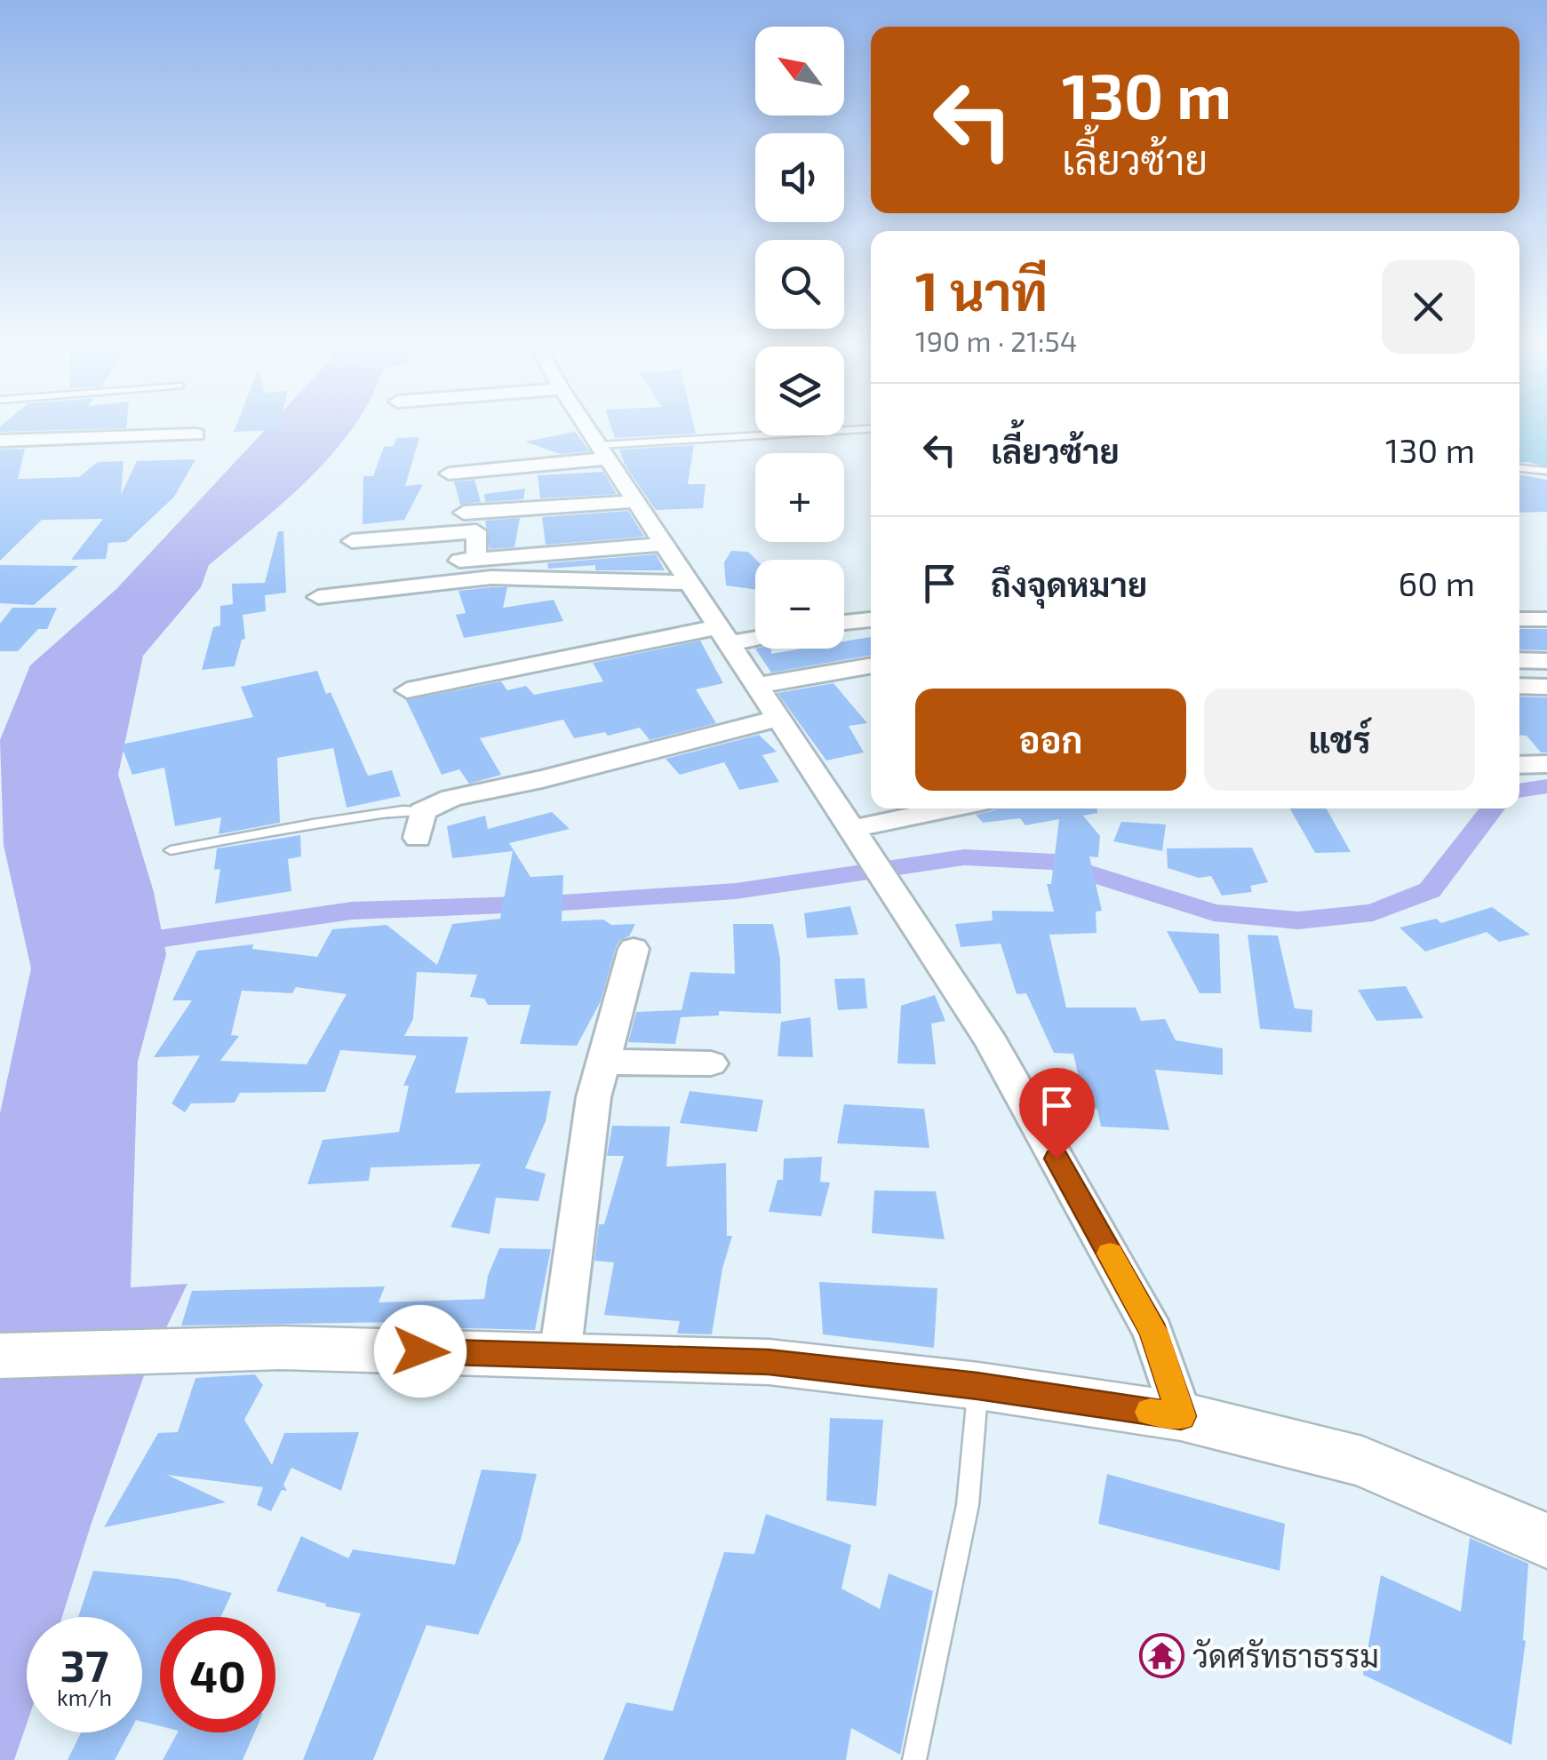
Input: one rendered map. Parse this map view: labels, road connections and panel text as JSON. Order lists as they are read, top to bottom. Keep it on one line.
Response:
{"places":{"temple":["วัดศรัทธาธรรม"]},"north":"top left","page":{"map_buttons":["+","−"],"turn":["130 m","เลี้ยวซ้าย"],"heading":["1 นาที","190 m · 21:54"],"list":[{"name":"เลี้ยวซ้าย","value":"130 m"},{"name":"ถึงจุดหมาย","value":"60 m"}],"buttons":["ออก","แชร์"],"speed":"37 km/h","limit":"40"}}
